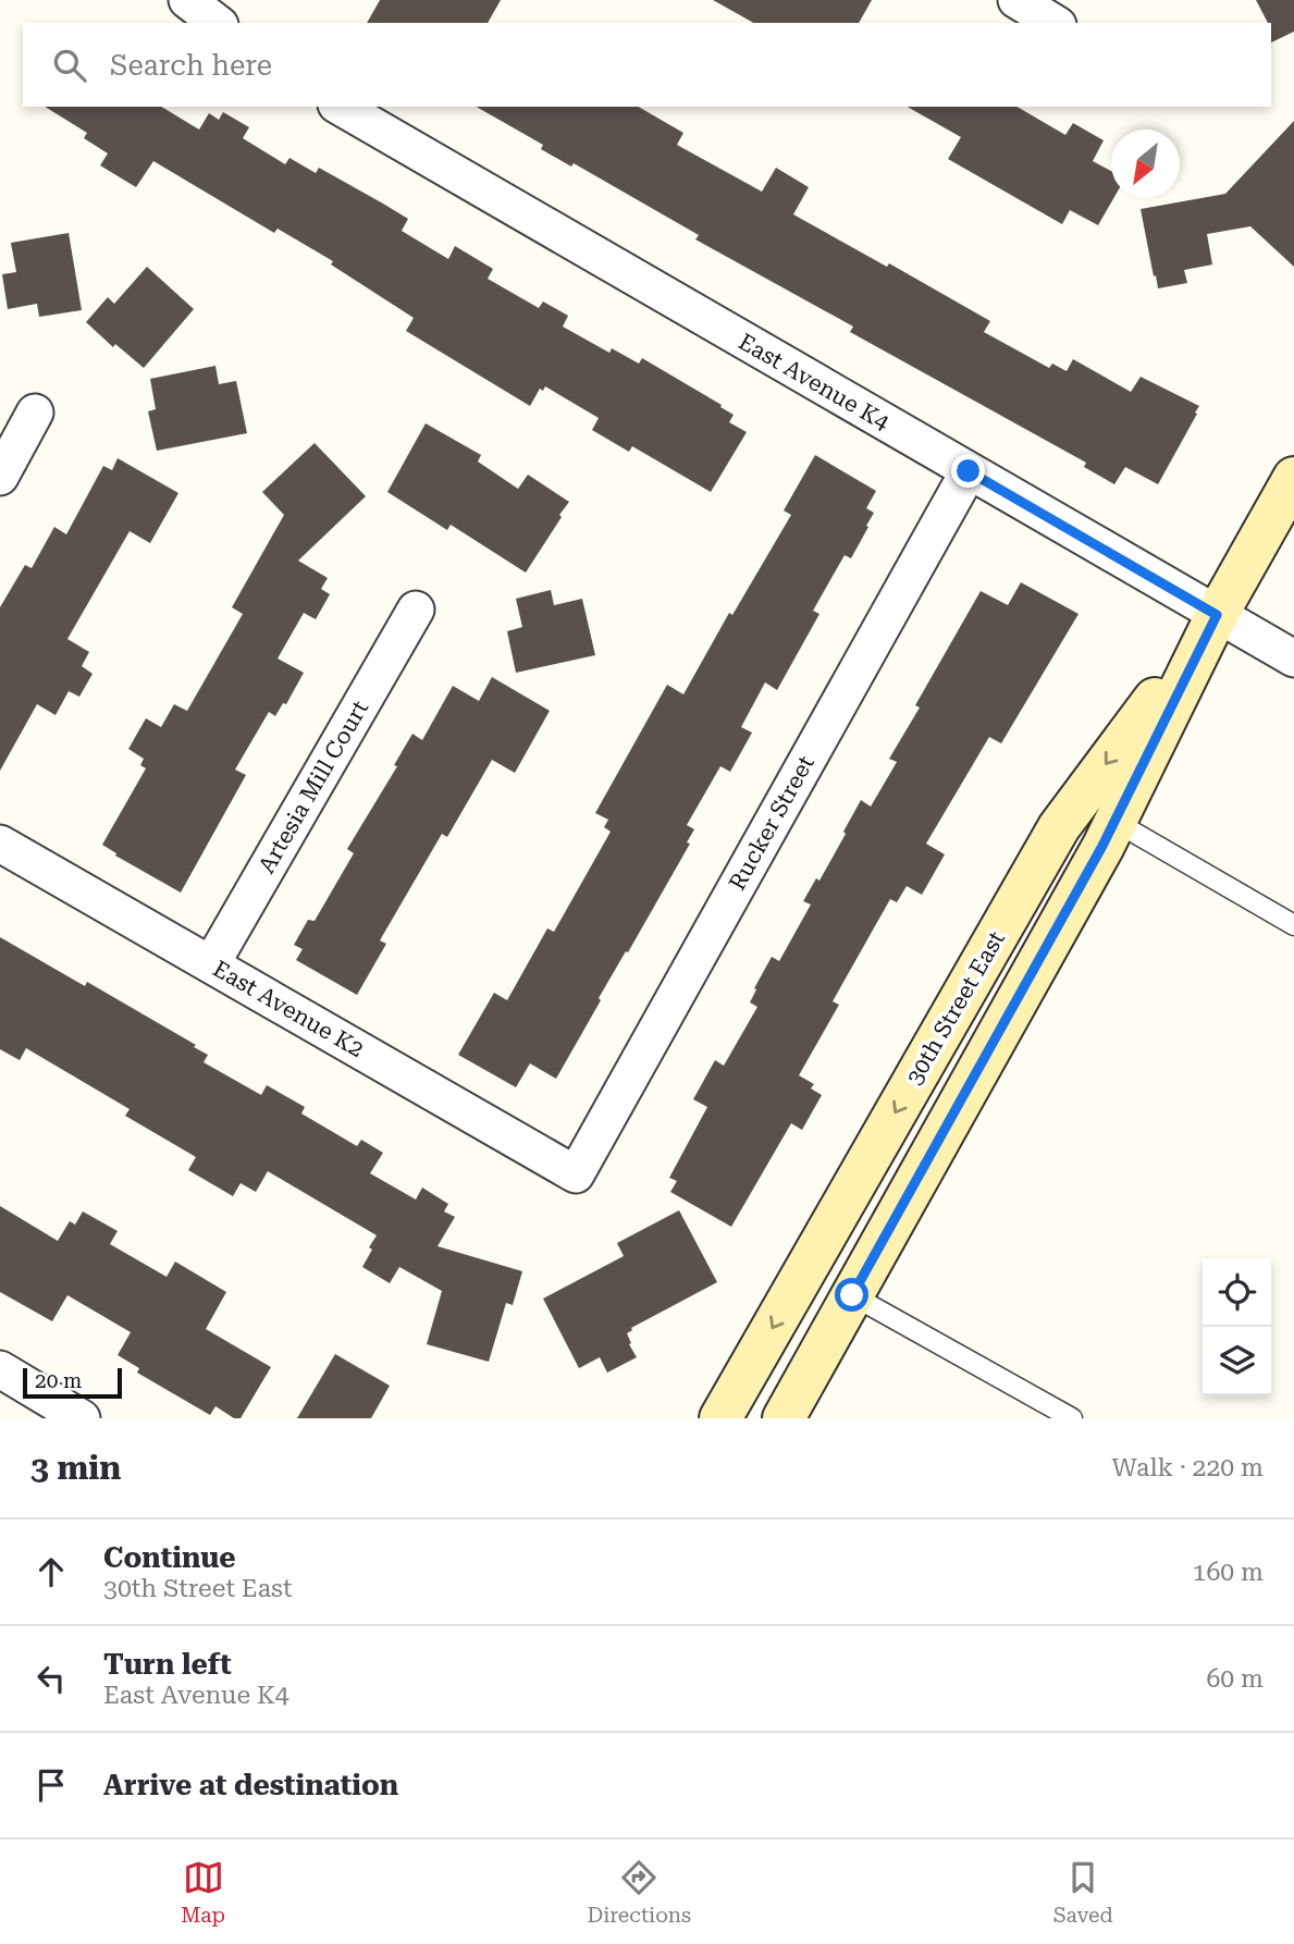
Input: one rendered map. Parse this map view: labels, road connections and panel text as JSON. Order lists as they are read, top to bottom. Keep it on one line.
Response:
{"streets":{"main road":["30th Street East"],"street":["East Avenue K4","Artesia Mill Court","Rucker Street","East Avenue K2"]},"crossings":[["East Avenue K4","Rucker Street"],["East Avenue K4","30th Street East"],["Artesia Mill Court","East Avenue K2"],["Rucker Street","East Avenue K2"]],"scale_bar":"20 m","north":"bottom left","page":{"search":"Search here","scale":"20 m","heading":["3 min","Walk · 220 m"],"list":[["Continue","30th Street East","160 m"],["Turn left","East Avenue K4","60 m"],"Arrive at destination"],"nav":["Map","Directions","Saved"]}}
